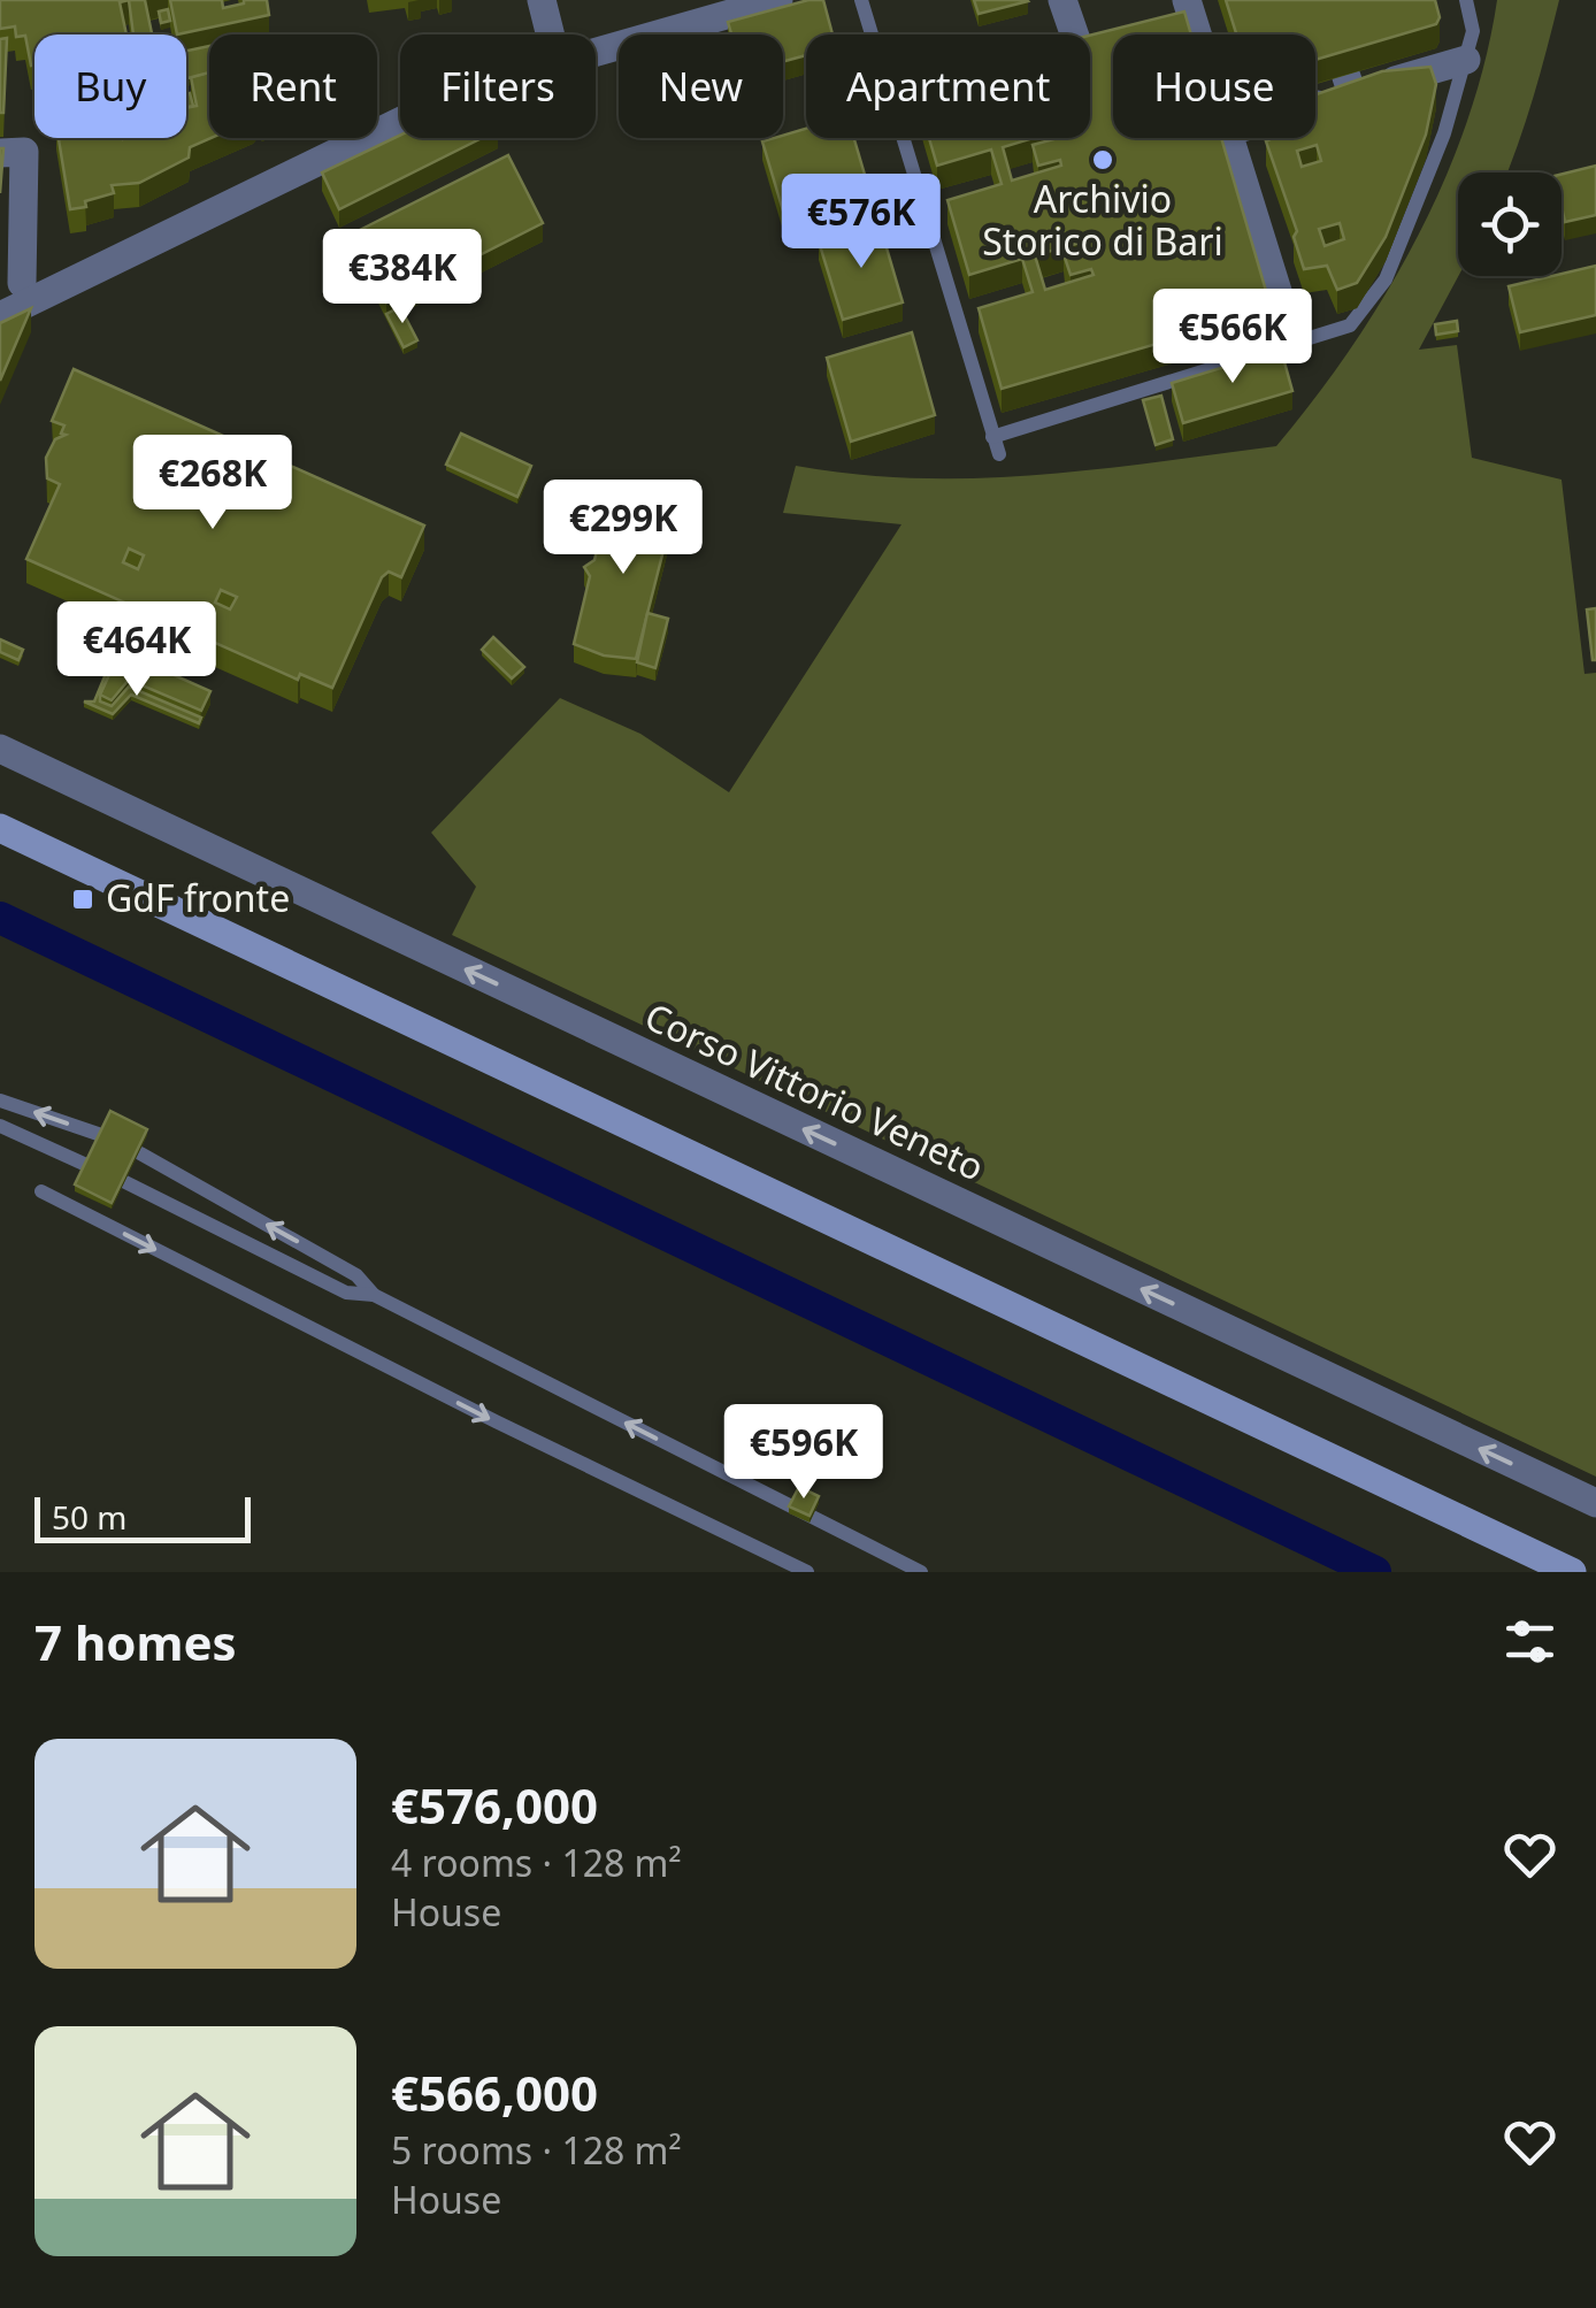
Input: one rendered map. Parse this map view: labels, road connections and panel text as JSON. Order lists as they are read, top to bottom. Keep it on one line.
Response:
{"streets":{"street":["Corso Vittorio Veneto"]},"one_way":["Corso Vittorio Veneto"],"places":{"other":["Archivio Storico di Bari"],"transit":["GdF fronte"]},"scale_bar":"50 m","page":{"chip":["Buy","Rent","Filters","New","Apartment","House"],"price":["€576K","€384K","€566K","€268K","€299K","€464K","€596K"],"scale":"50 m","heading":"7 homes","list":[{"name":"€576,000","note":"4 rooms · 128 m² · House"},{"name":"€566,000","note":"5 rooms · 128 m² · House"}]}}
